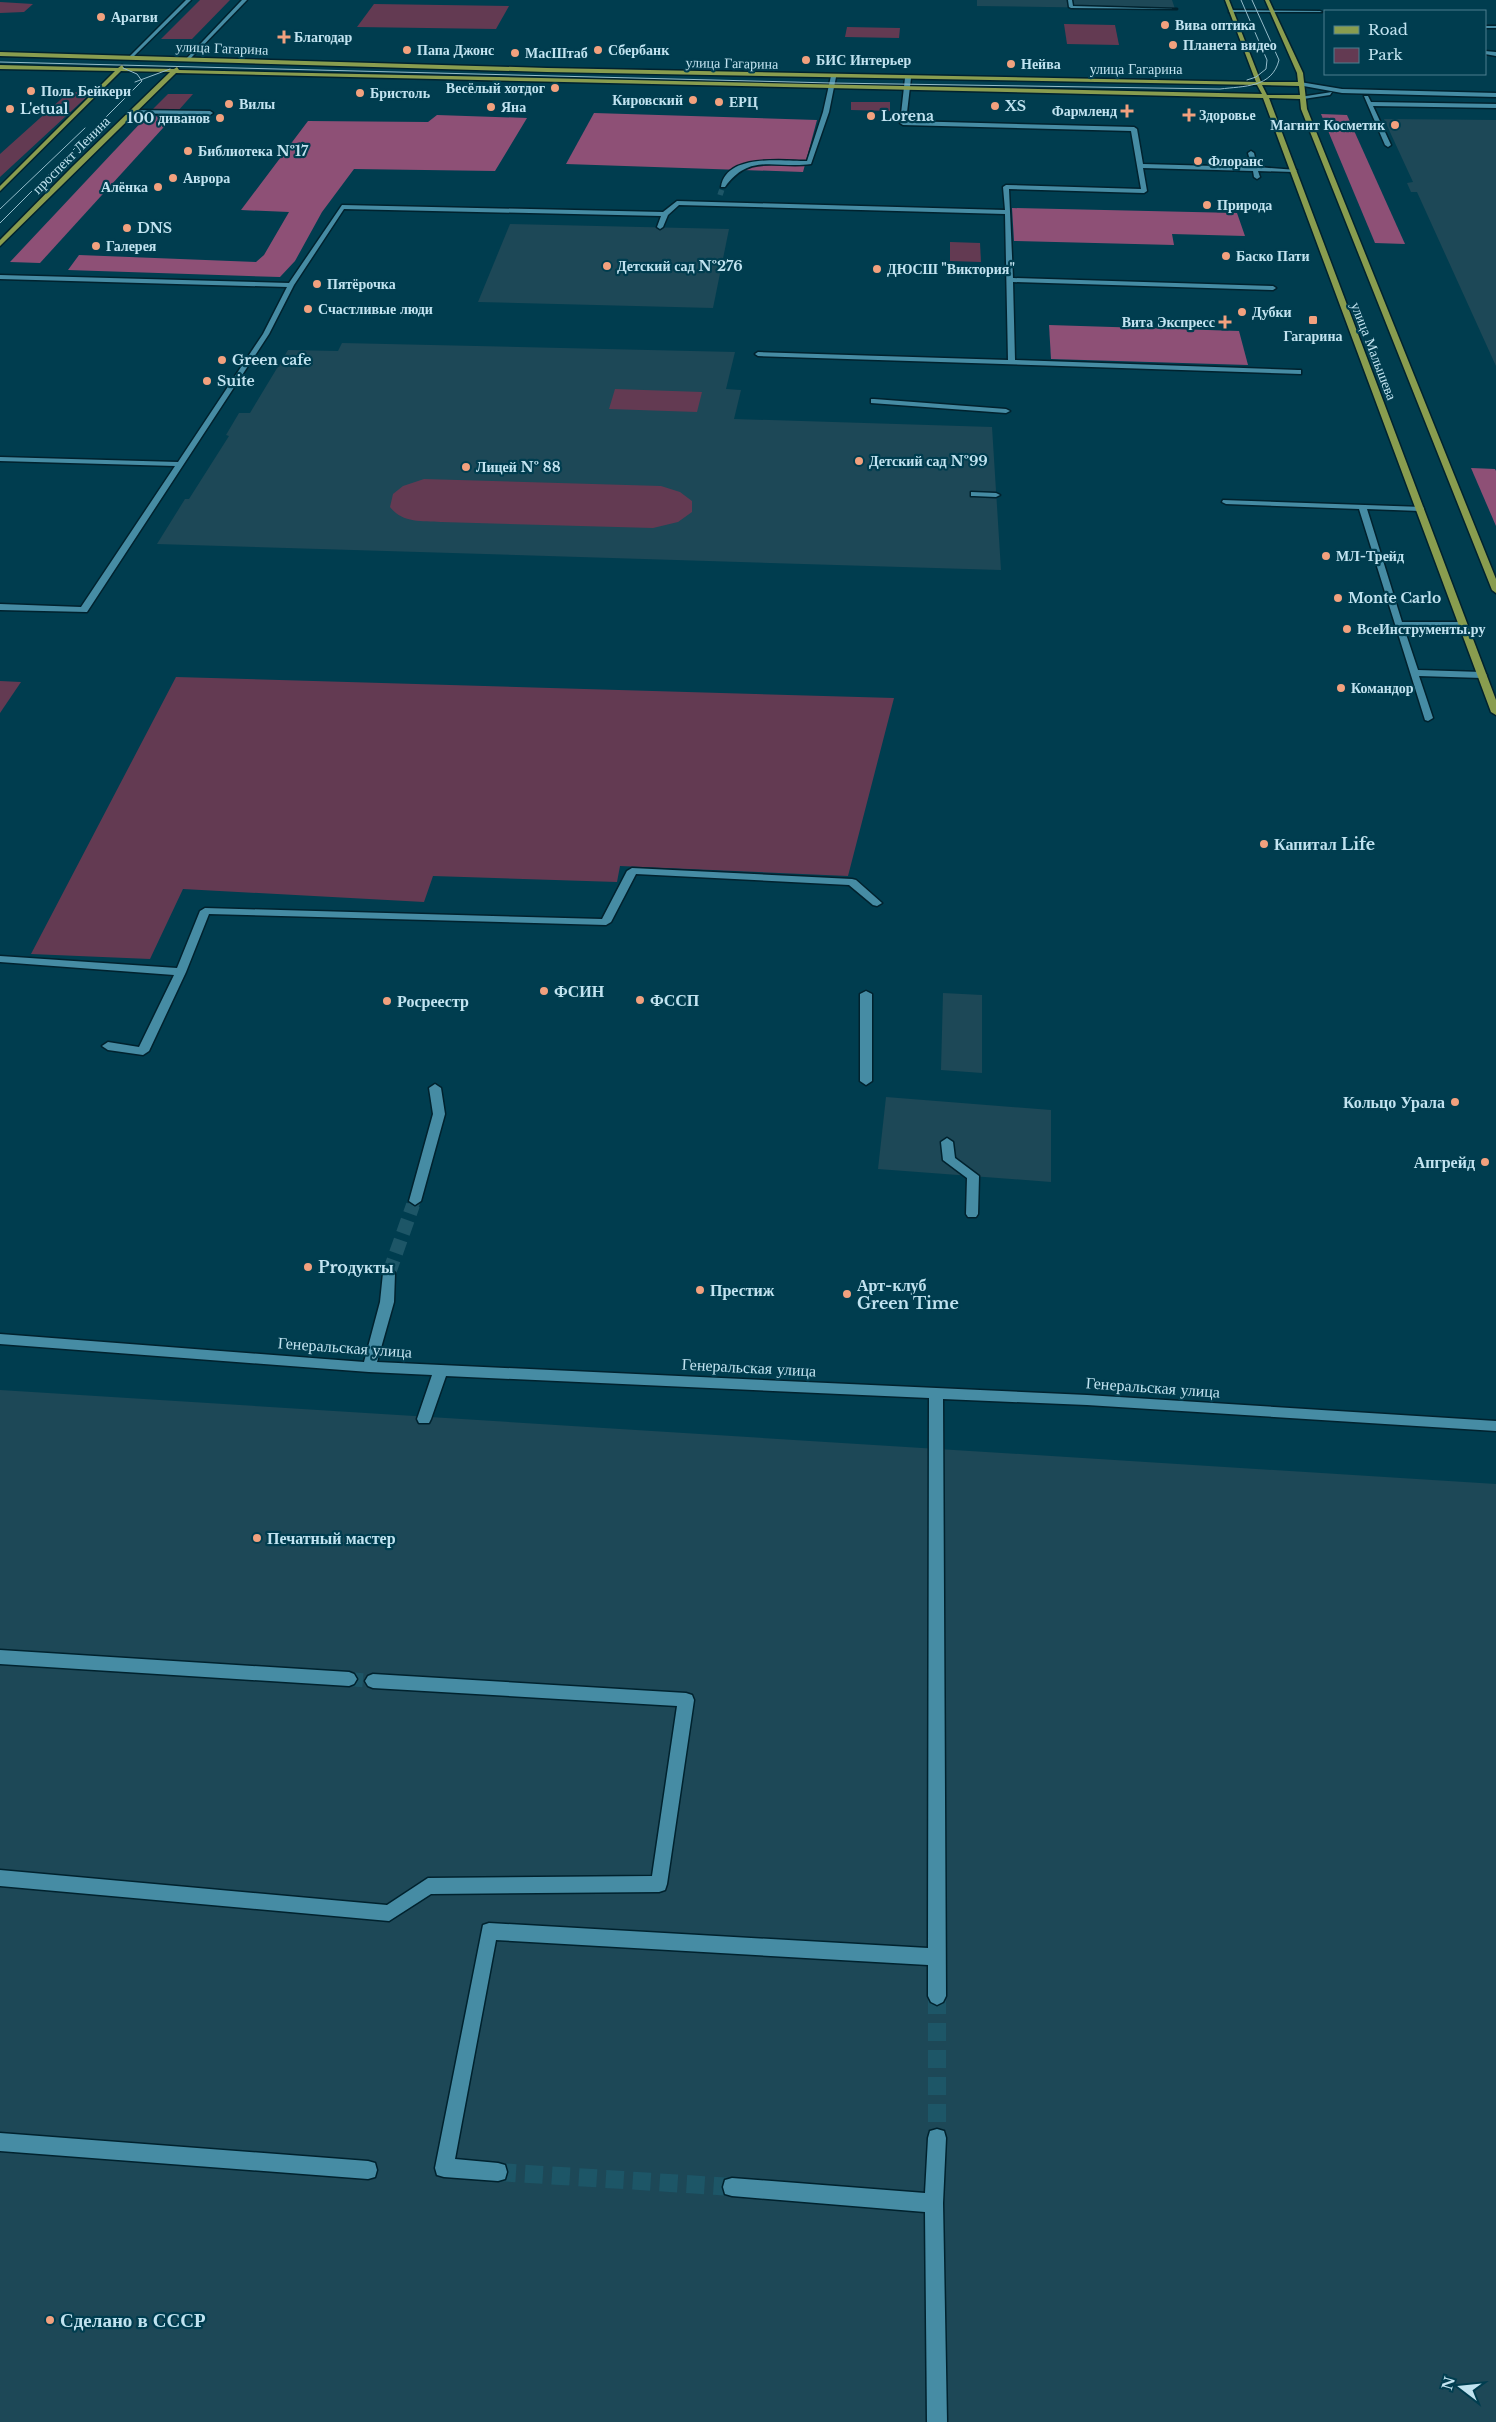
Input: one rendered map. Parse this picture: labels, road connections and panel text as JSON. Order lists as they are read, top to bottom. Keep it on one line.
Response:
{"streets":{"main road":["улица Гагарина","проспект Ленина","улица Малышева"],"street":["Генеральская улица"]},"crossings":[["улица Гагарина","проспект Ленина"],["улица Гагарина","улица Малышева"]],"places":{"other":["Арагви","Вива оптика","Планета видео","Папа Джонс","Сбербанк","МасШтаб","БИС Интерьер","Нейва","Весёлый хотдог","Поль Бейкери","Бристоль","Кировский","ЕРЦ","Вилы","XS","Яна","L'etual","Lorena","100 диванов","Магнит Косметик","Библиотека №17","Флоранс","Аврора","Алёнка","Природа","DNS","Галерея","Баско Пати","Детский сад №276","ДЮСШ \"Виктория\"","Пятёрочка","Счастливые люди","Дубки","Green cafe","Suite","Детский сад №99","Лицей № 88","МЛ-Трейд","Monte Carlo","ВсеИнструменты.ру","Командор","Капитал Life","ФСИН","ФССП","Росреестр","Кольцо Урала","Апгрейд","Proдукты","Престиж","Арт-клуб Green Time","Печатный мастер","Сделано в СССР"],"health":["Благодар","Фармленд","Здоровье","Вита Экспресс"],"transit":["Гагарина"]},"legend":["Road","Park"],"north":"left"}
